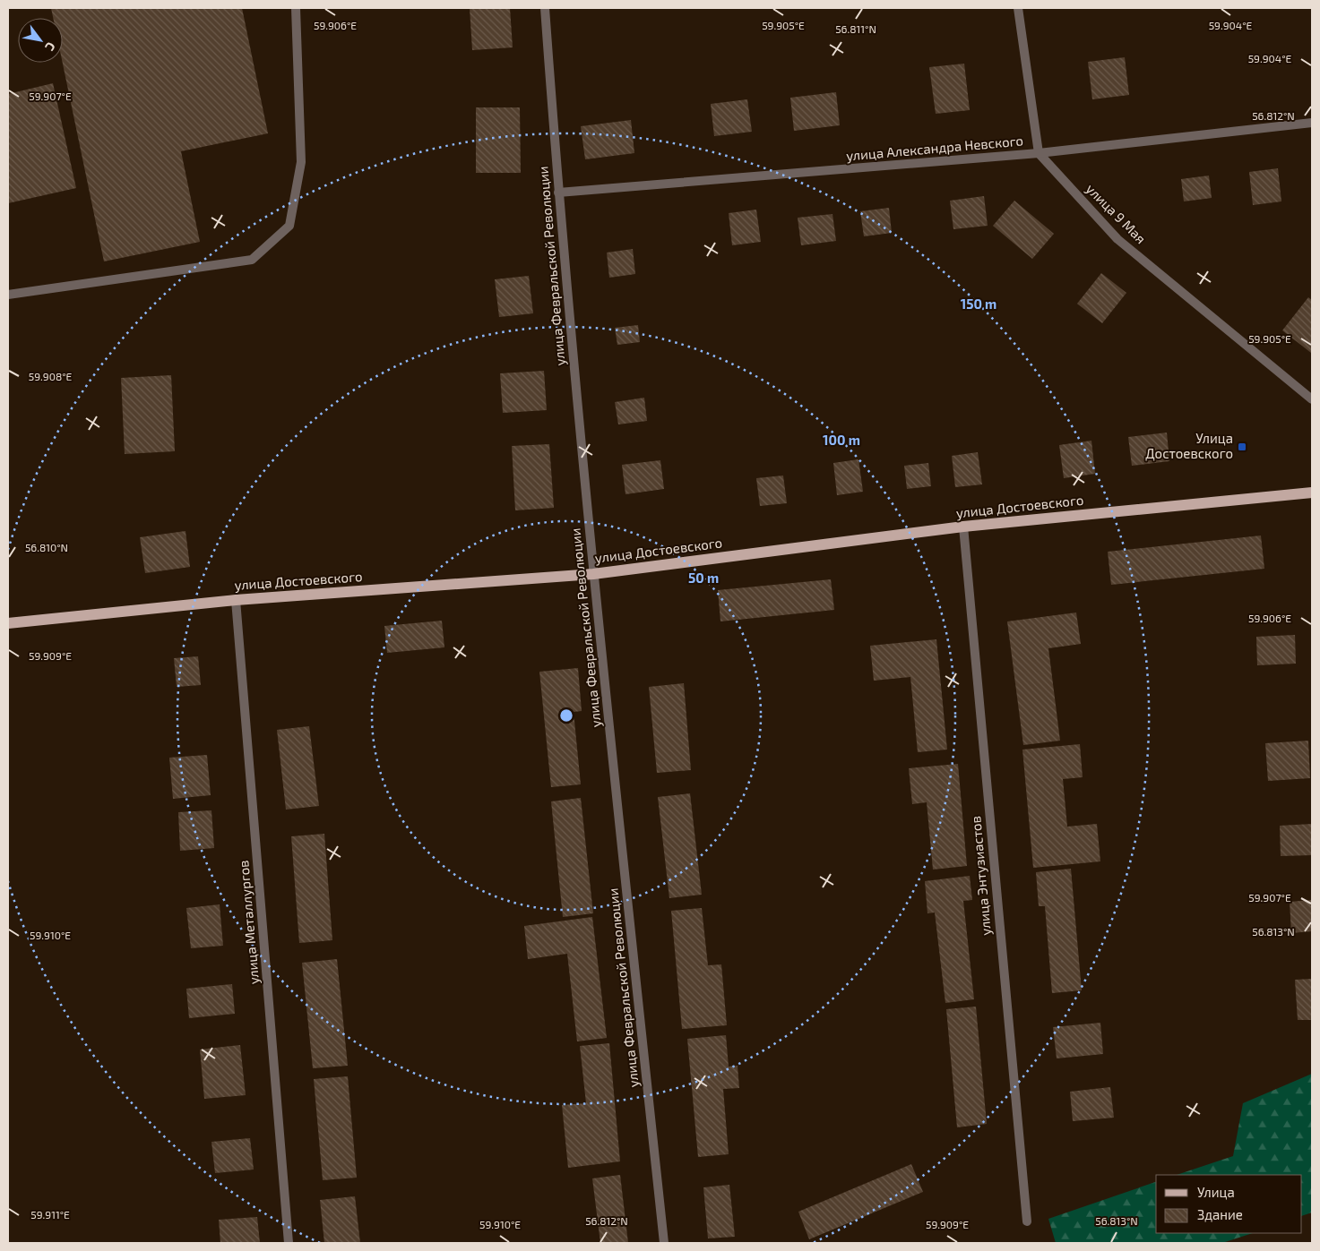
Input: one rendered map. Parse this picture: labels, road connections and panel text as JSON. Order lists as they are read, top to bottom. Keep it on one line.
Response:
{"streets":{"main road":["улица Достоевского"],"street":["улица Александра Невского","улица 9 Мая","улица Февральской Революции","улица Энтузиастов","улица Металлургов"]},"crossings":[["улица Александра Невского","улица 9 Мая"],["улица Александра Невского","улица Февральской Революции"],["улица Февральской Революции","улица Достоевского"],["улица Достоевского","улица Энтузиастов"],["улица Достоевского","улица Металлургов"]],"places":{"transit":["Улица Достоевского"]},"legend":["Улица","Здание"],"north":"bottom right","coordinates":["59.906°E","59.904°E","59.905°E","56.811°N","59.907°E","56.812°N","59.908°E","56.810°N","59.909°E","56.813°N","59.910°E","59.911°E"],"rings":["150 m","100 m","50 m"]}
